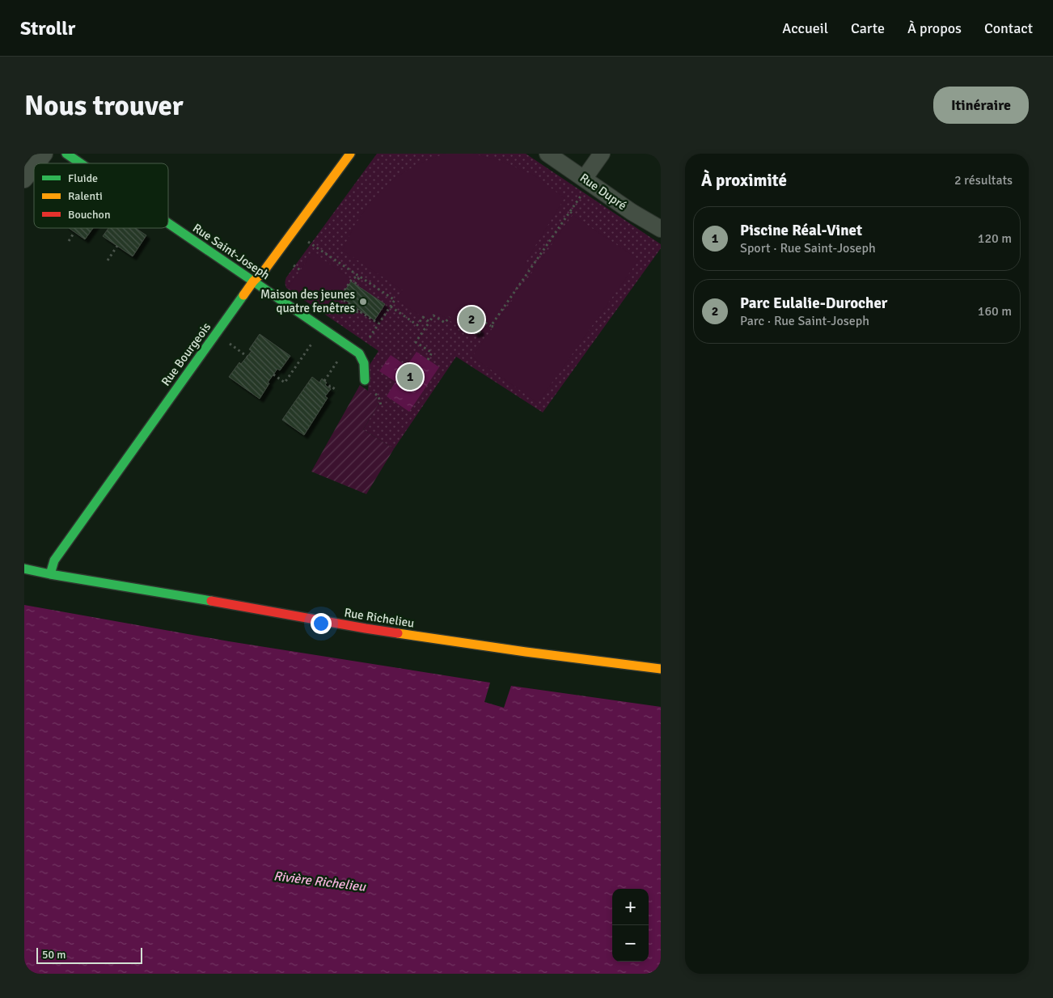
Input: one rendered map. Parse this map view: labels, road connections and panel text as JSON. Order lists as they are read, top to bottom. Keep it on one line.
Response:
{"streets":{"street":["Rue Dupré","Rue Saint-Joseph","Rue Bourgeois","Rue Richelieu"]},"crossings":[["Rue Saint-Joseph","Rue Bourgeois"],["Rue Bourgeois","Rue Richelieu"]],"water":["Rivière Richelieu"],"places":["Maison des jeunes quatre fenêtres"],"legend":["Fluide","Ralenti","Bouchon"],"scale_bar":"50 m","page":{"header":"Strollr","nav":["Accueil","Carte","À propos","Contact"],"buttons":"Itinéraire","title":"Nous trouver","heading":["À proximité","2 résultats"],"list":[{"mark":"1","name":"Piscine Réal-Vinet","note":"Sport · Rue Saint-Joseph","value":"120 m"},{"mark":"2","name":"Parc Eulalie-Durocher","note":"Parc · Rue Saint-Joseph","value":"160 m"}],"pins":["2","1"],"map_buttons":["+","−"],"scale":"50 m"}}
